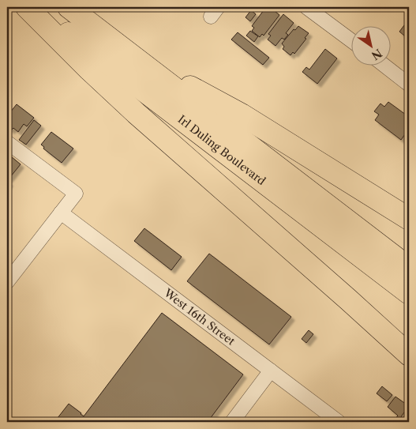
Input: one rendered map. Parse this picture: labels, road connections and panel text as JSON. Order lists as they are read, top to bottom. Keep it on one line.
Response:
{"streets":{"highway":["Irl Duling Boulevard"],"street":["West 16th Street"]},"north":"bottom right"}
